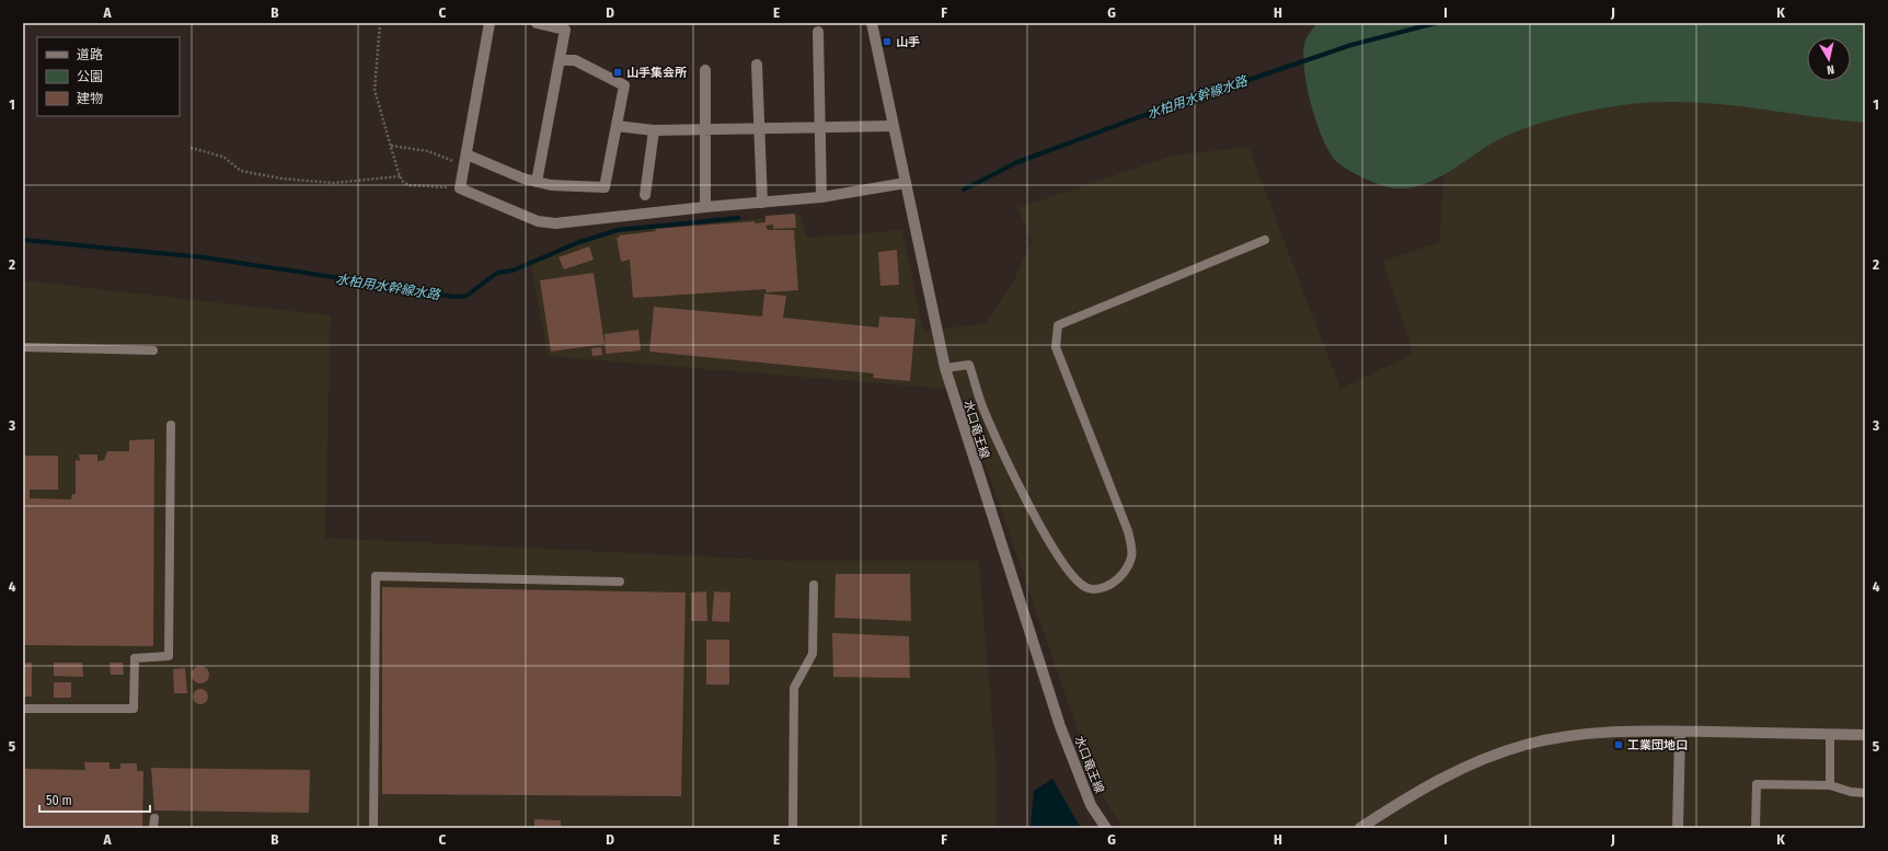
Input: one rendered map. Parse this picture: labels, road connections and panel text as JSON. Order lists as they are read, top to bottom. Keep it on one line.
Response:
{"streets":{"street":["水口竜王線"]},"water":["水柏用水幹線水路"],"places":{"transit":["山手","山手集会所","工業団地口"]},"legend":["道路","公園","建物"],"scale_bar":"50 m","north":"bottom","grid":{"columns":["A","B","C","D","E","F","G","H","I","J","K"],"rows":["1","2","3","4","5"]}}
